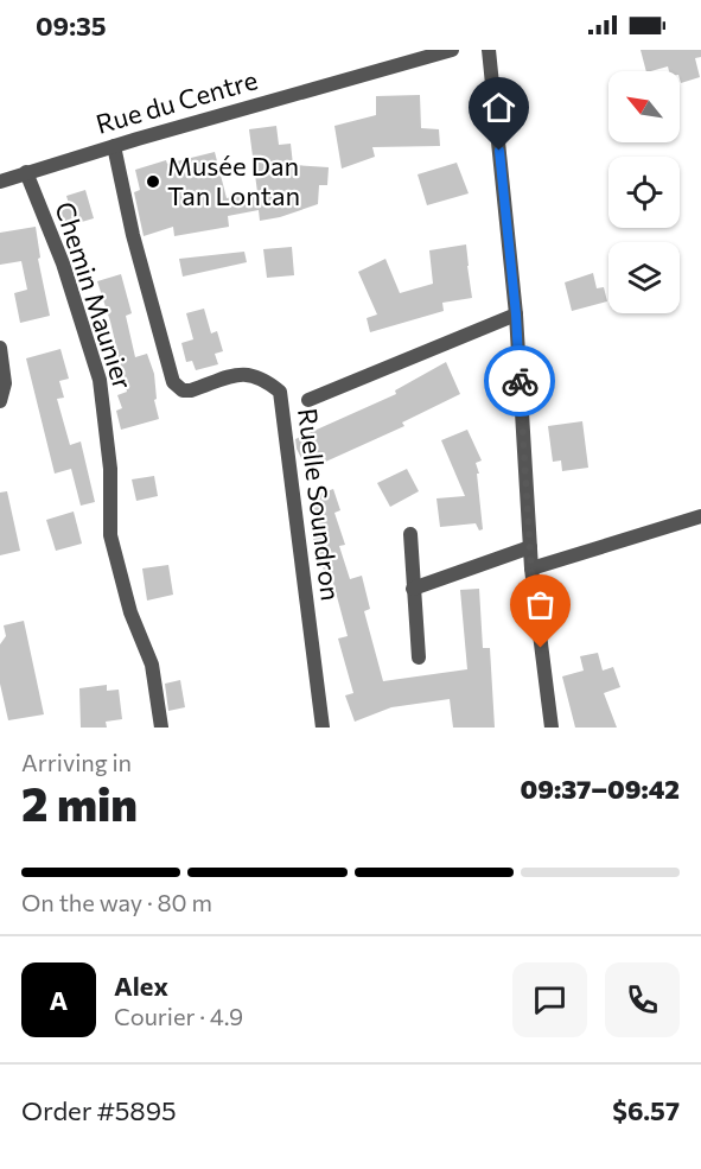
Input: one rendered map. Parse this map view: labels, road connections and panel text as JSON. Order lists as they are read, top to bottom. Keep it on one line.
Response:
{"streets":{"street":["Rue du Centre","Chemin Maunier","Ruelle Soundron"]},"crossings":[["Rue du Centre","Chemin Maunier"],["Rue du Centre","Ruelle Soundron"]],"places":["Musée Dan Tan Lontan"],"north":"top left","page":{"status":"09:35","heading":["2 min","Arriving in","09:37–09:42"],"panel":["Alex","Courier · 4.9","Order #5895","$6.57"],"bar":"On the way · 80 m","round":"A"}}
